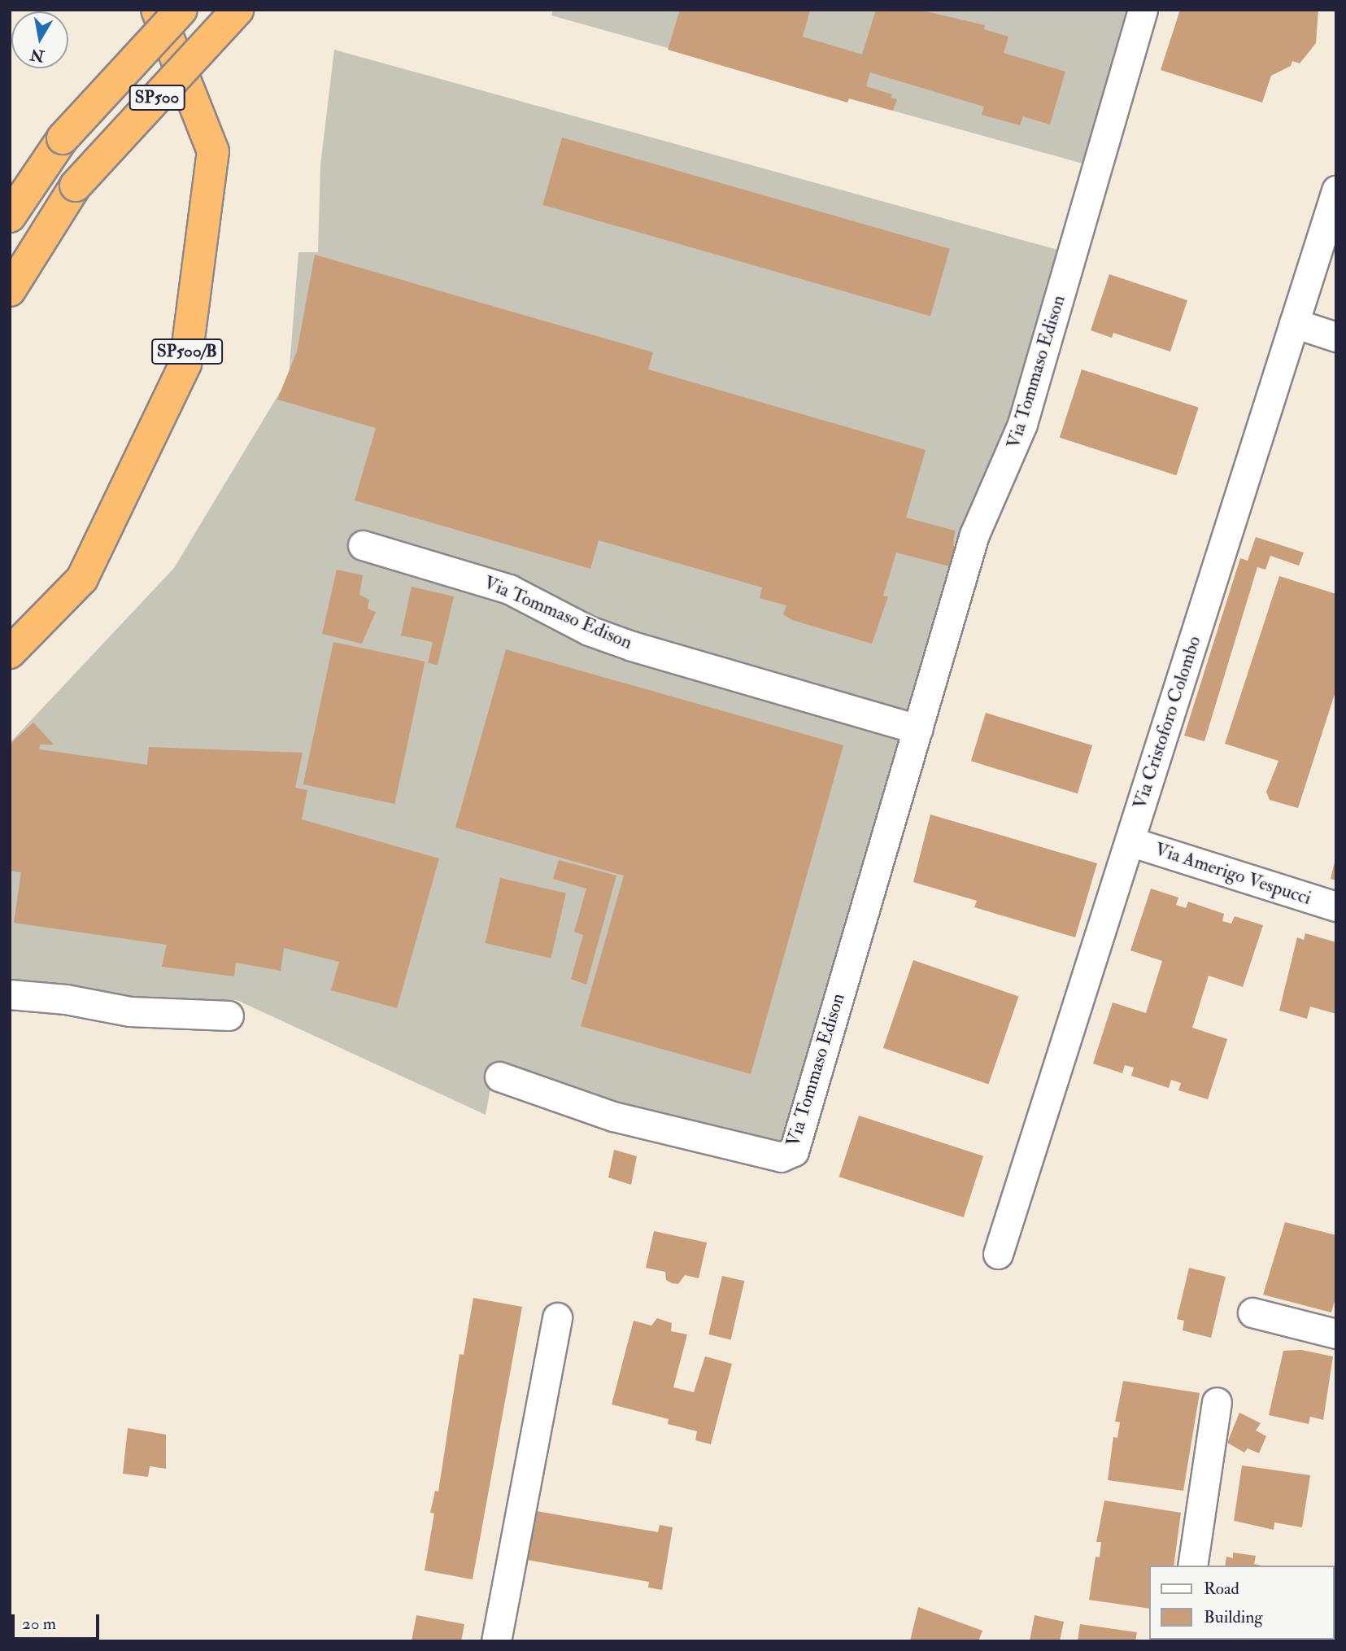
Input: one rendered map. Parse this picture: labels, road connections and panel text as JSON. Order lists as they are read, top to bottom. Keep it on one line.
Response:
{"streets":{"highway":["SP500","SP500/B"],"street":["Via Tommaso Edison","Via Cristoforo Colombo","Via Amerigo Vespucci"]},"crossings":[["Via Cristoforo Colombo","Via Amerigo Vespucci"]],"legend":["Road","Building"],"scale_bar":"20 m","north":"bottom"}
